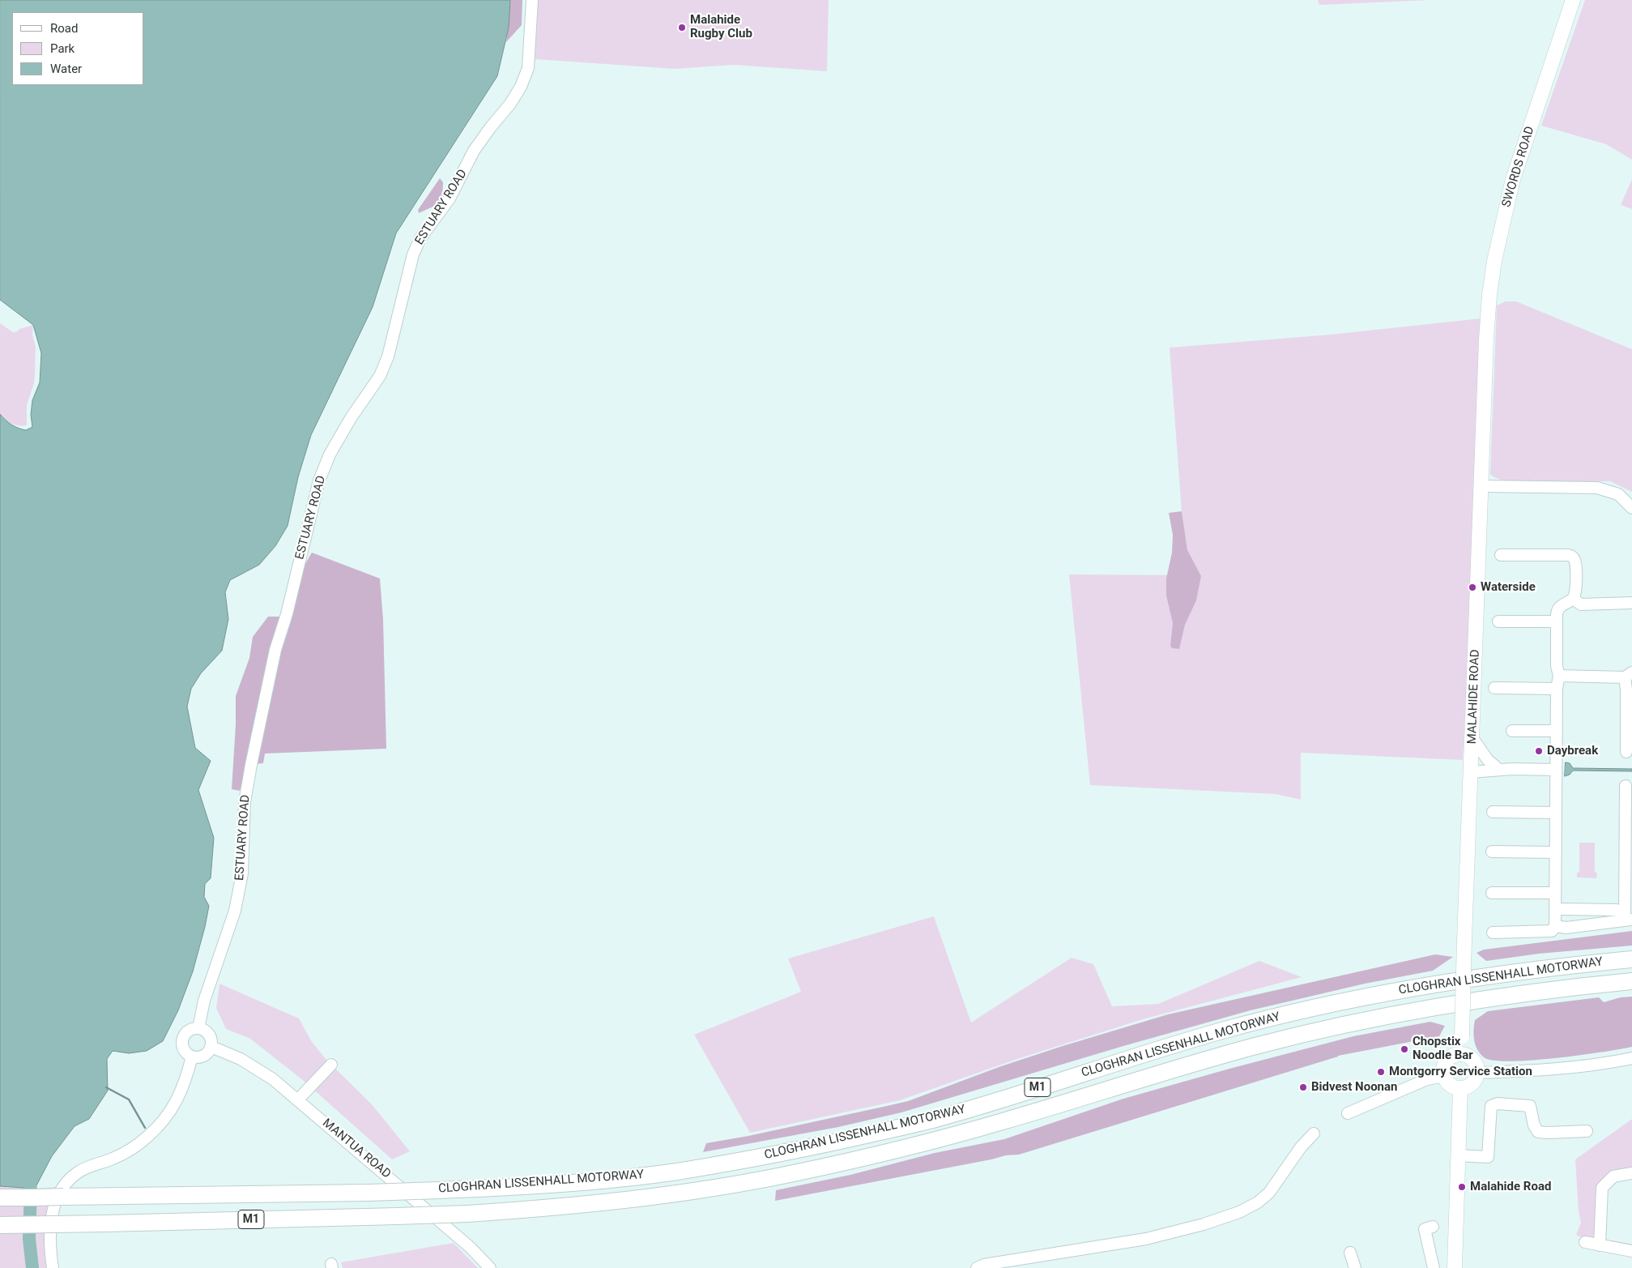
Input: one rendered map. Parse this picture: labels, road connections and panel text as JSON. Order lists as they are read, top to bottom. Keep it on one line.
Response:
{"streets":{"highway":["CLOGHRAN LISSENHALL MOTORWAY","M1"],"main road":["SWORDS ROAD","MALAHIDE ROAD"],"street":["ESTUARY ROAD","MANTUA ROAD"]},"crossings":[["SWORDS ROAD","MALAHIDE ROAD"],["ESTUARY ROAD","MANTUA ROAD"]],"places":["Malahide Rugby Club","Waterside","Daybreak","Chopstix Noodle Bar","Montgorry Service Station","Bidvest Noonan","Malahide Road"],"legend":["Road","Park","Water"]}
